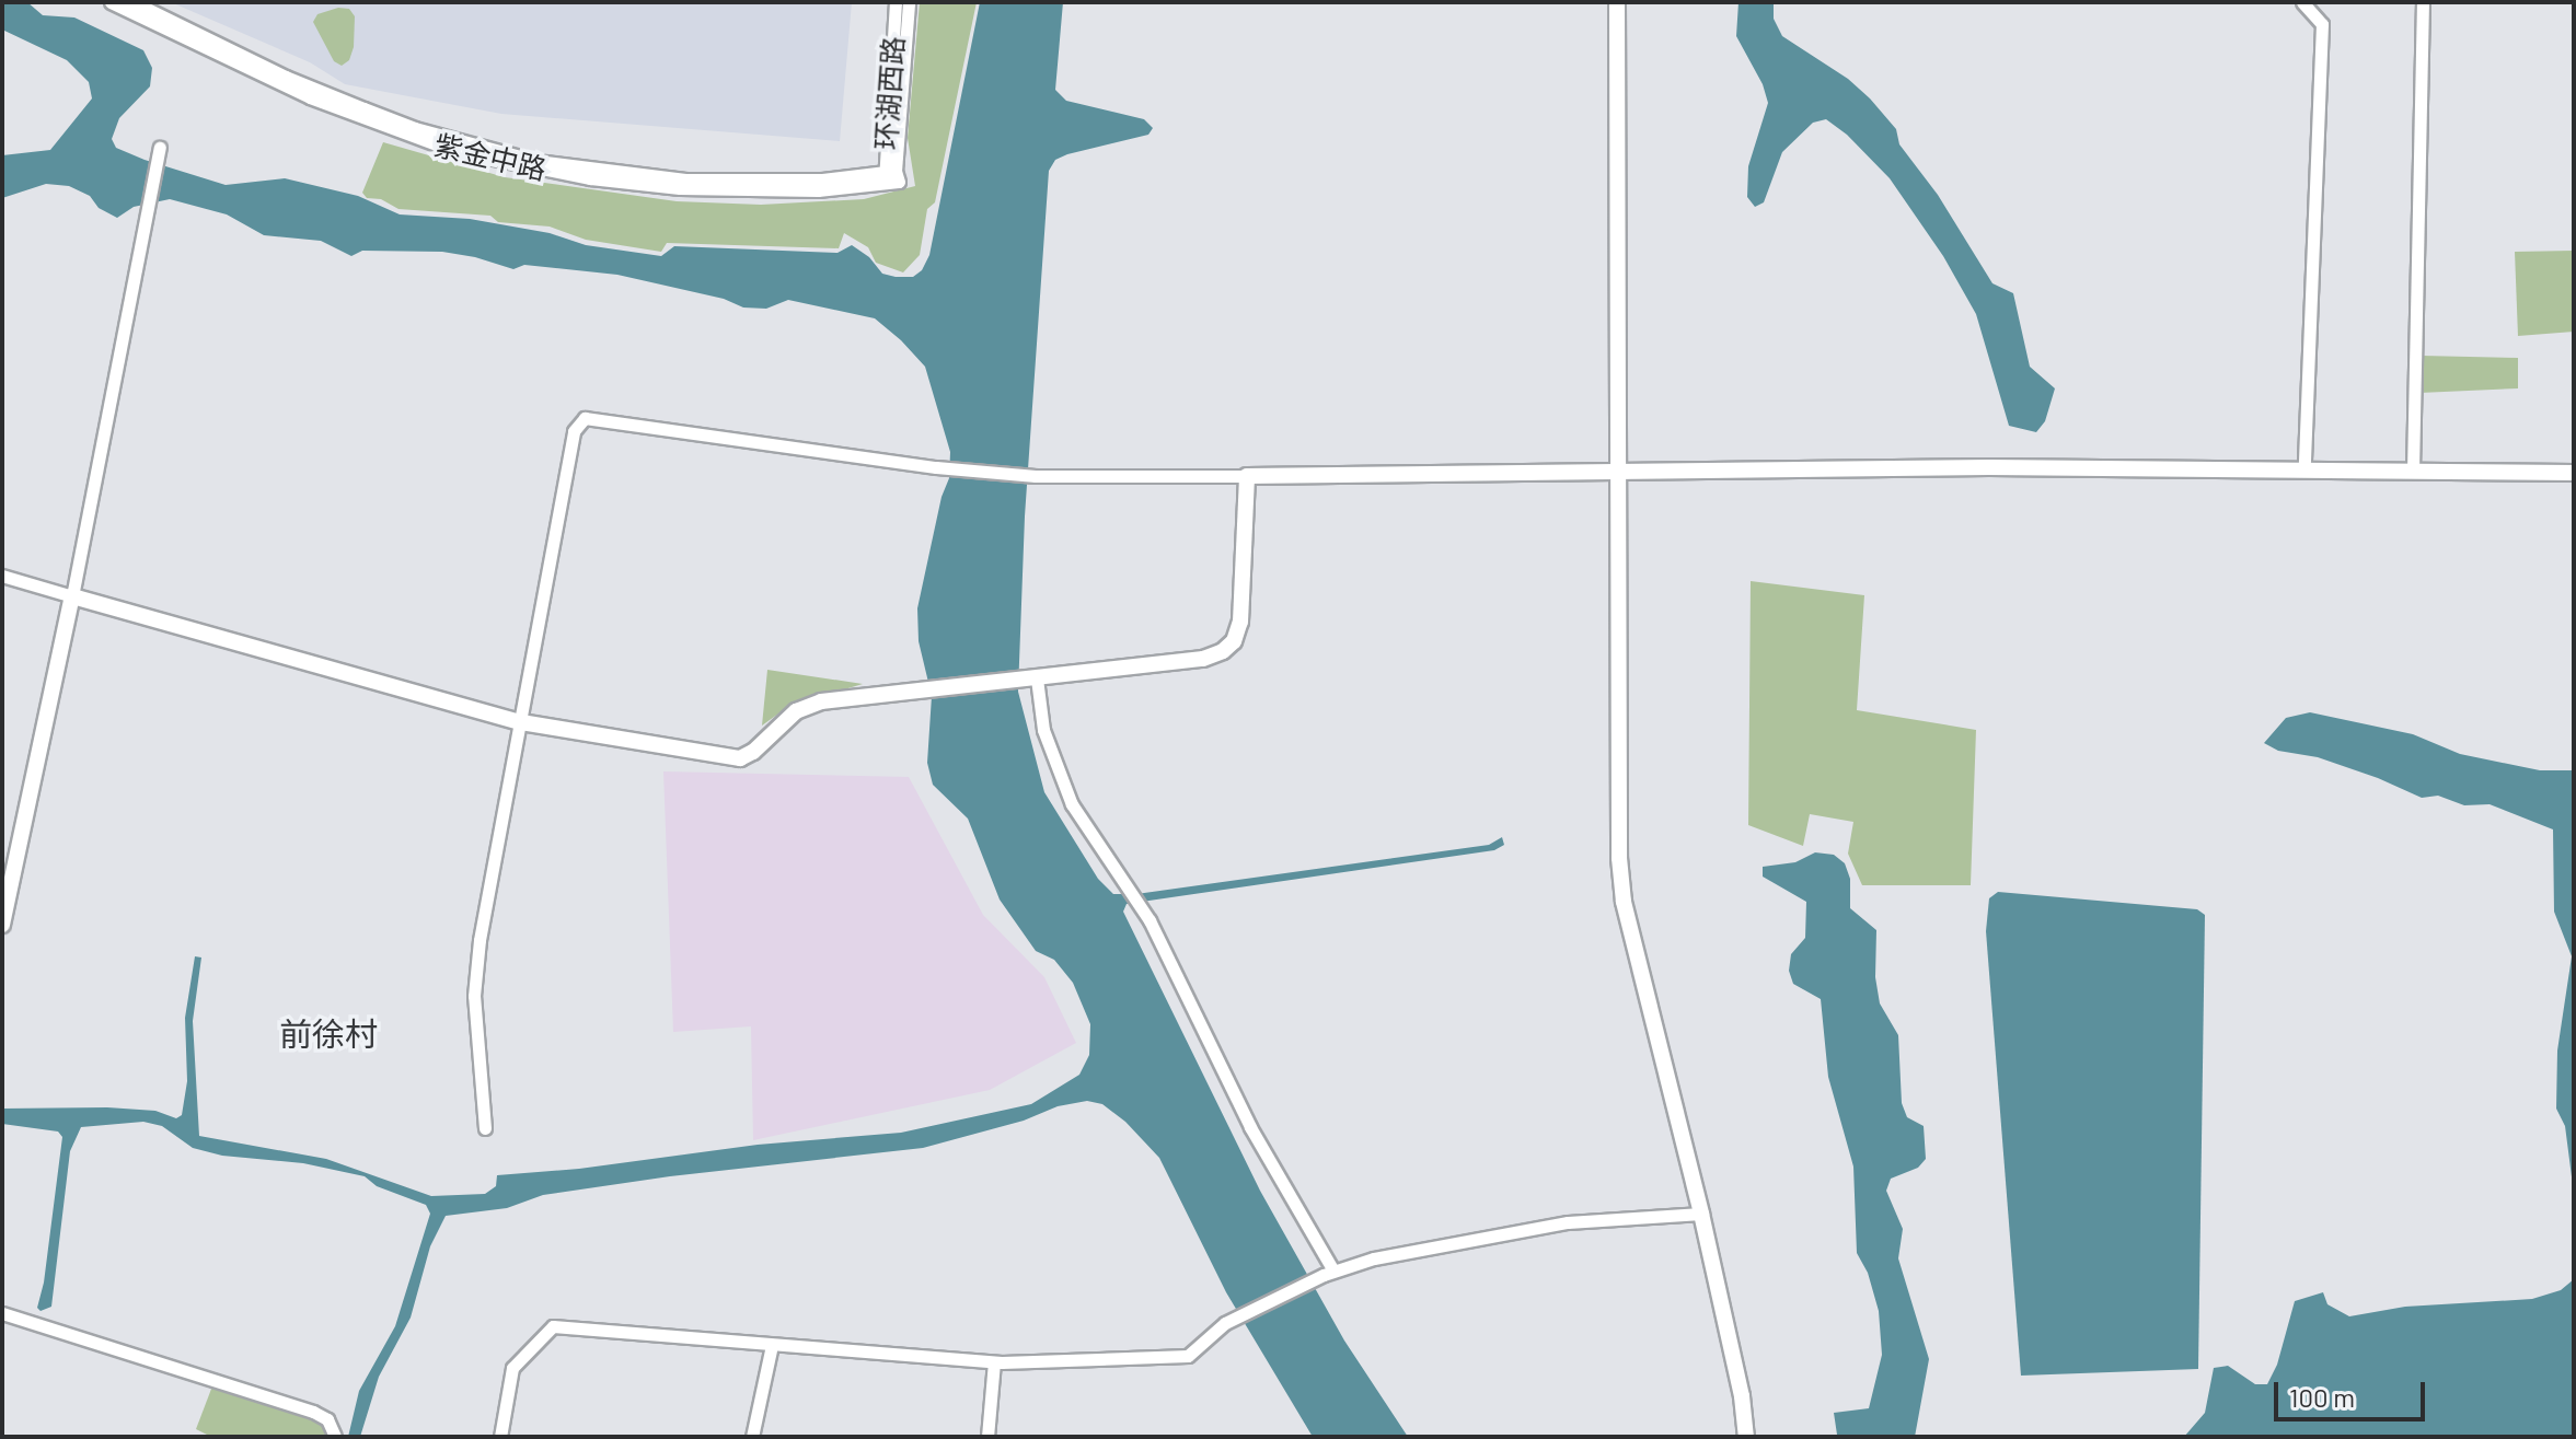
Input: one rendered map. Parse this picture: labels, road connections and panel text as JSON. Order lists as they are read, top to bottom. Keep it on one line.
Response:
{"streets":{"street":["环湖西路","紫金中路"]},"crossings":[["环湖西路","紫金中路"]],"districts":["前徐村"],"scale_bar":"100 m"}
